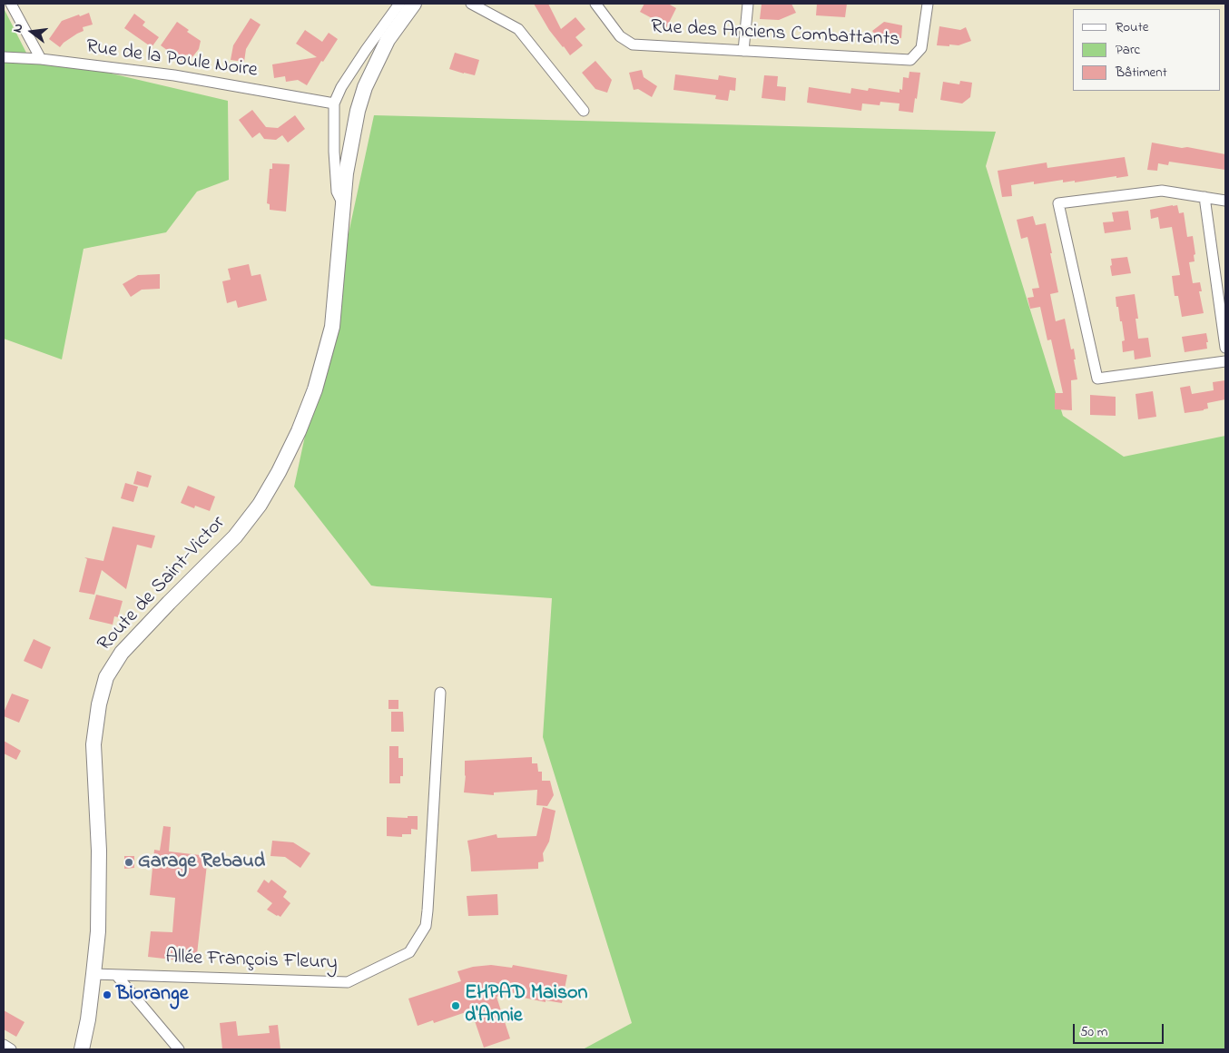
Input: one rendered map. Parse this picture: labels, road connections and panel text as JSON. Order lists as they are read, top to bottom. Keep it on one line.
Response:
{"streets":{"main road":["Route de Saint-Victor"],"street":["Rue des Anciens Combattants","Rue de la Poule Noire","Allée François Fleury"]},"crossings":[["Route de Saint-Victor","Allée François Fleury"]],"places":["Garage Rebaud","Biorange","EHPAD Maison d'Annie"],"legend":["Route","Parc","Bâtiment"],"scale_bar":"50 m","north":"left"}
